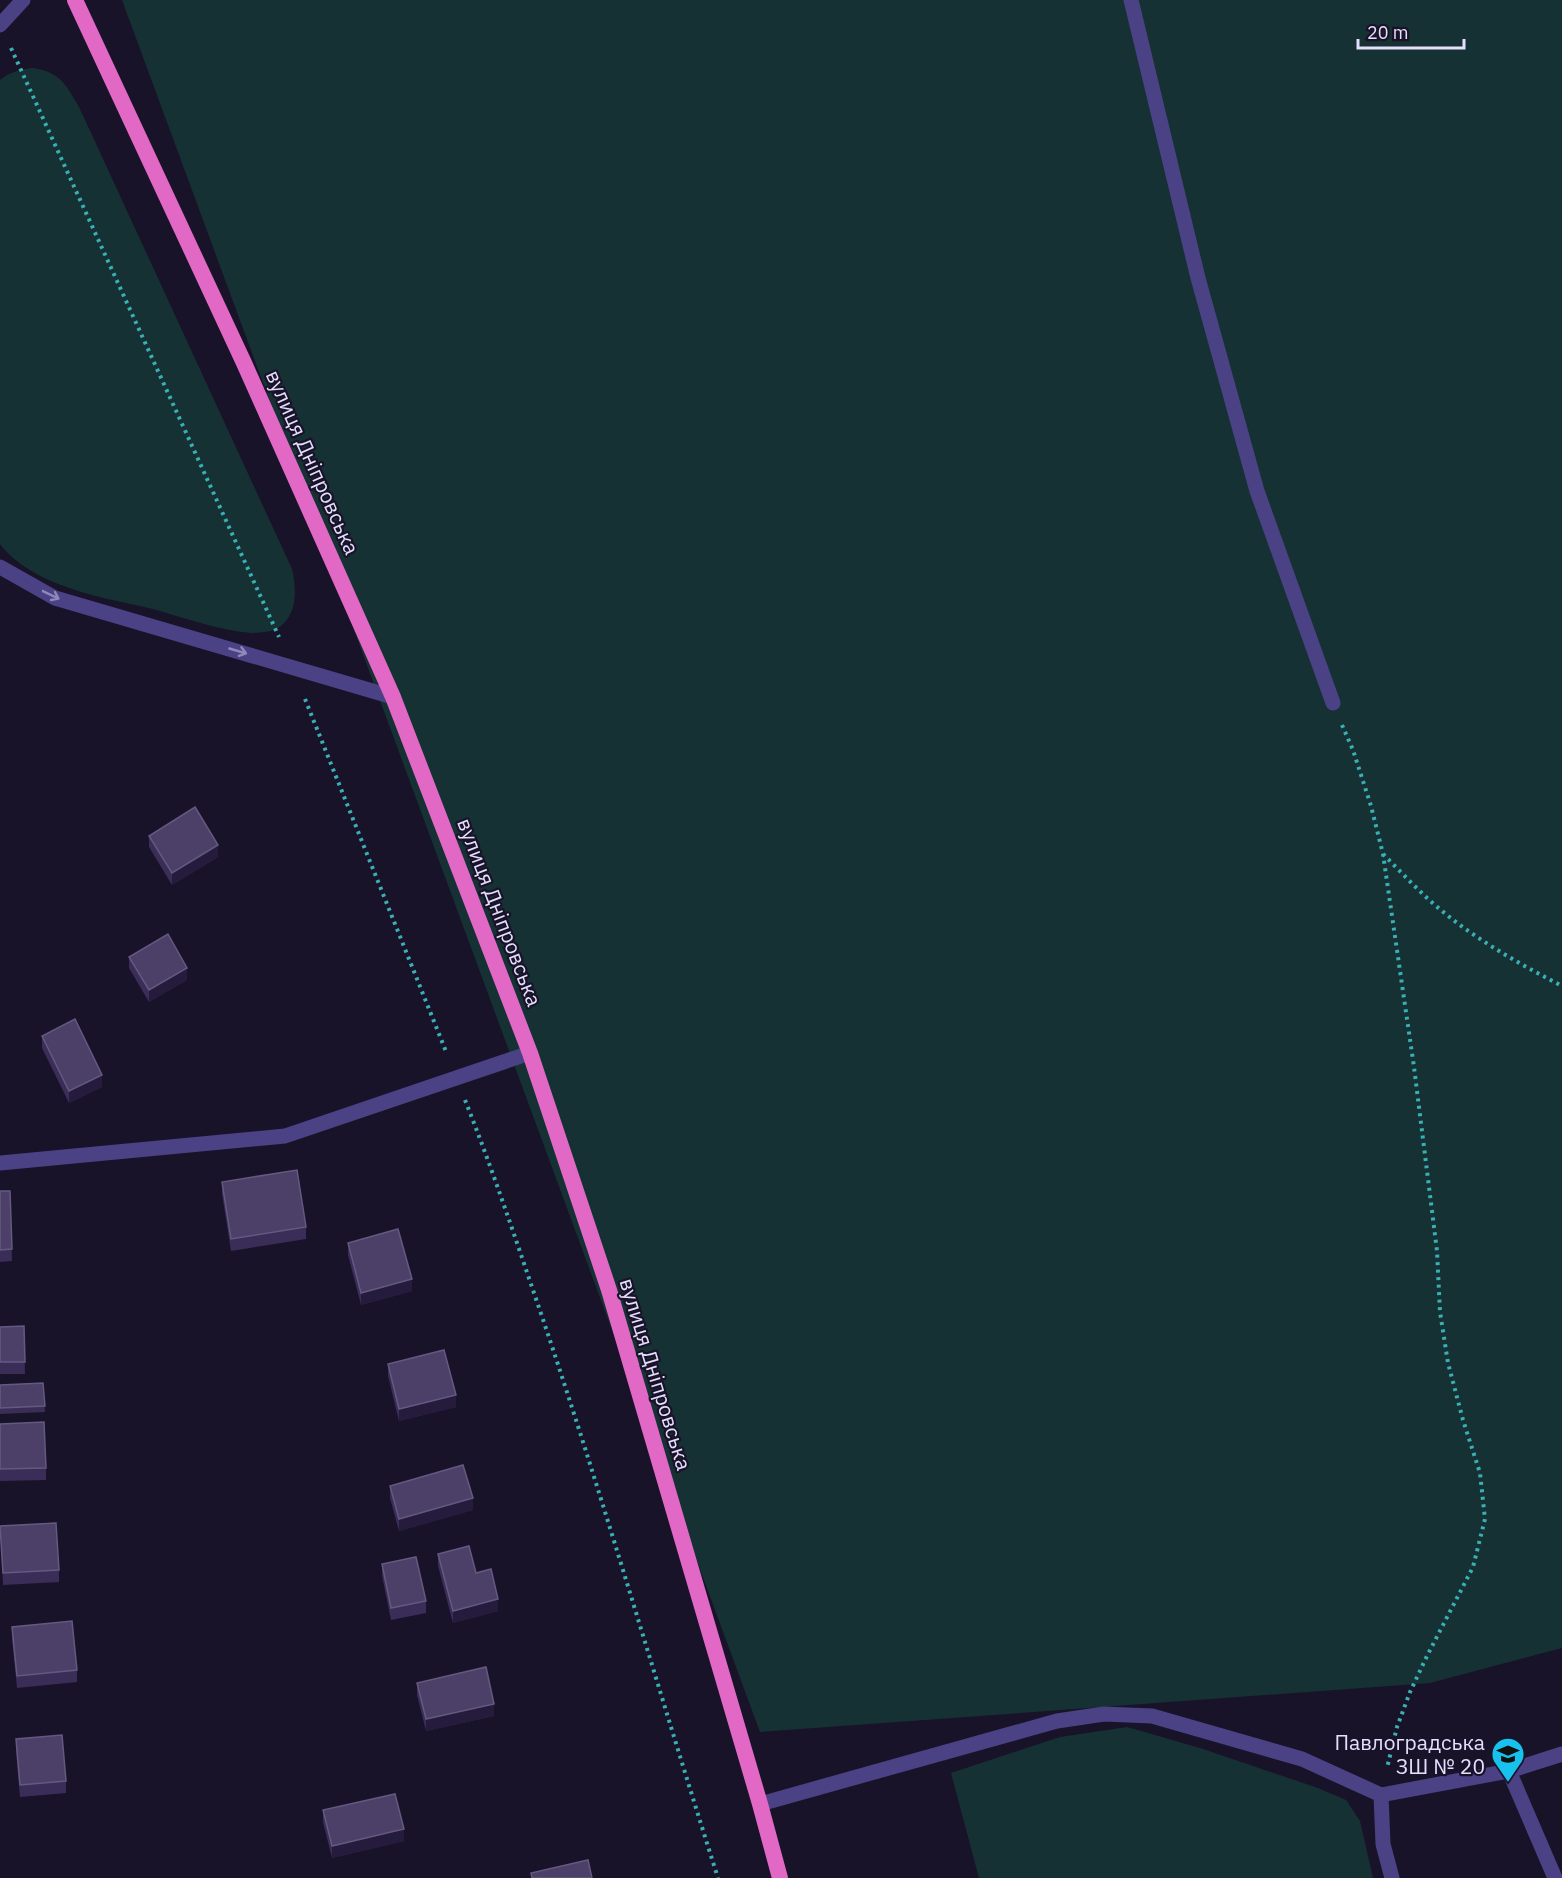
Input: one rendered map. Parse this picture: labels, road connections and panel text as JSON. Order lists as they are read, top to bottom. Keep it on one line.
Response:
{"streets":{"highway":["вулиця Дніпровська"]},"places":{"school or university":["Павлоградська ЗШ № 20"]},"scale_bar":"20 m"}
